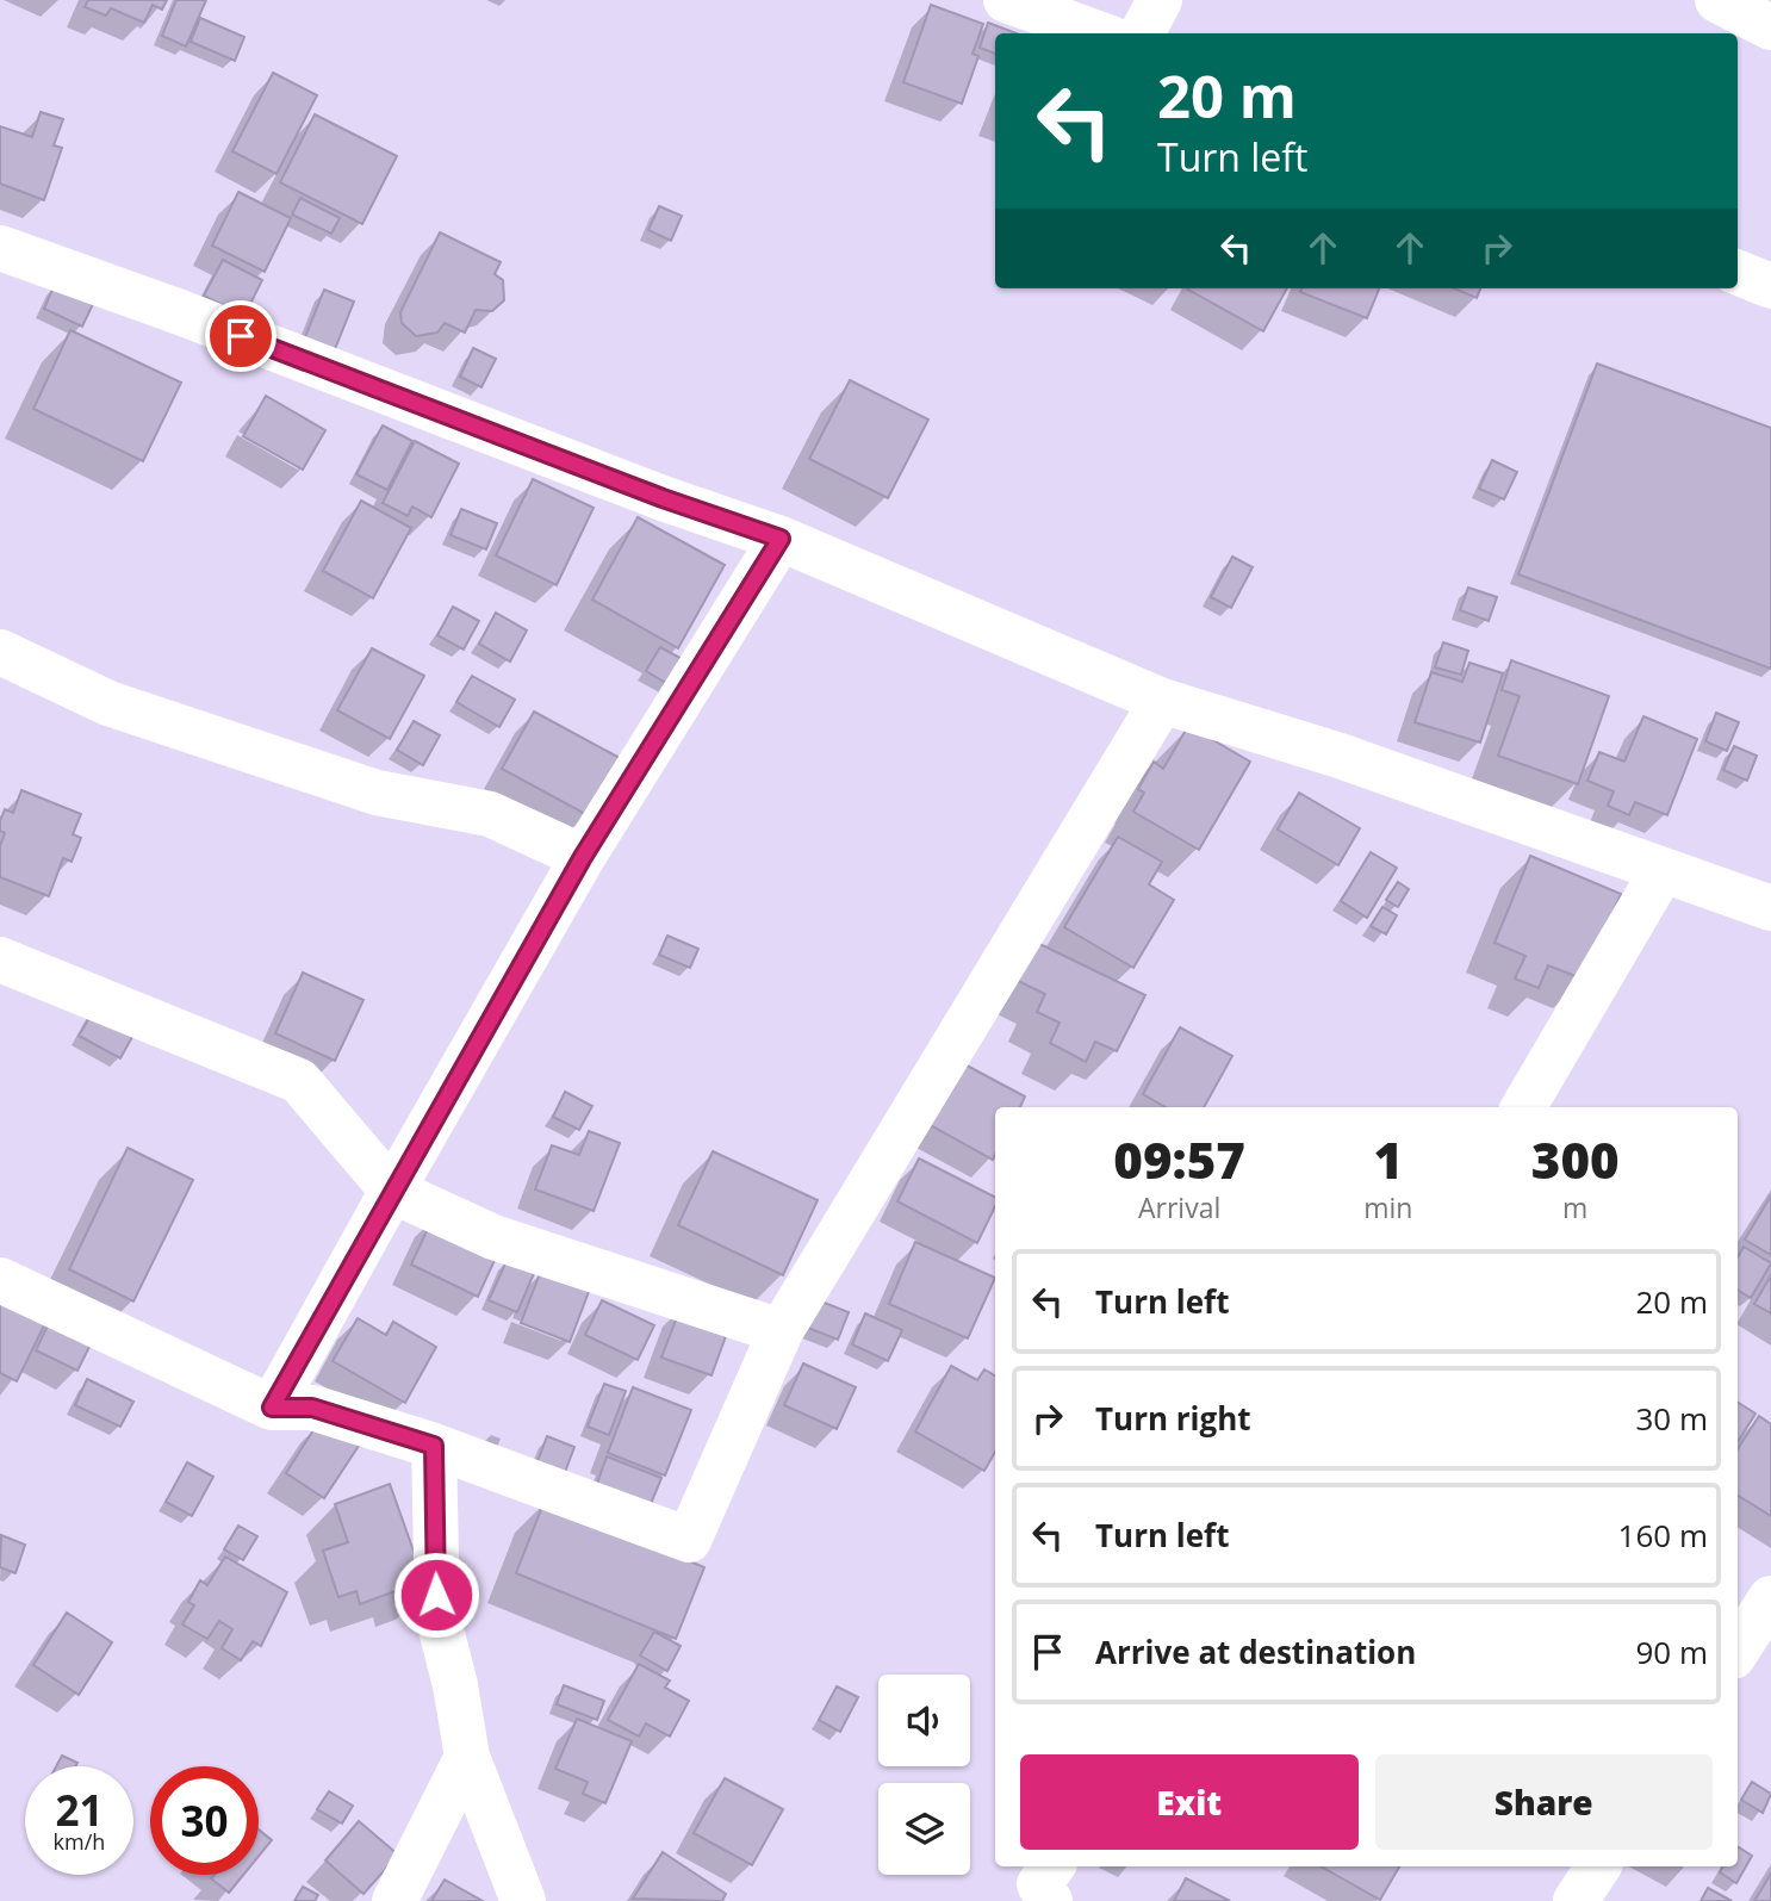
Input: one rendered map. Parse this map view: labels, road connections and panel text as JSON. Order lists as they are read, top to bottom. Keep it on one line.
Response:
{"page":{"turn":["20 m","Turn left"],"eta":["09:57","Arrival","1","min","300","m"],"list":[{"name":"Turn left","value":"20 m"},{"name":"Turn right","value":"30 m"},{"name":"Turn left","value":"160 m"},{"name":"Arrive at destination","value":"90 m"}],"buttons":["Exit","Share"],"speed":"21 km/h","limit":"30"}}
